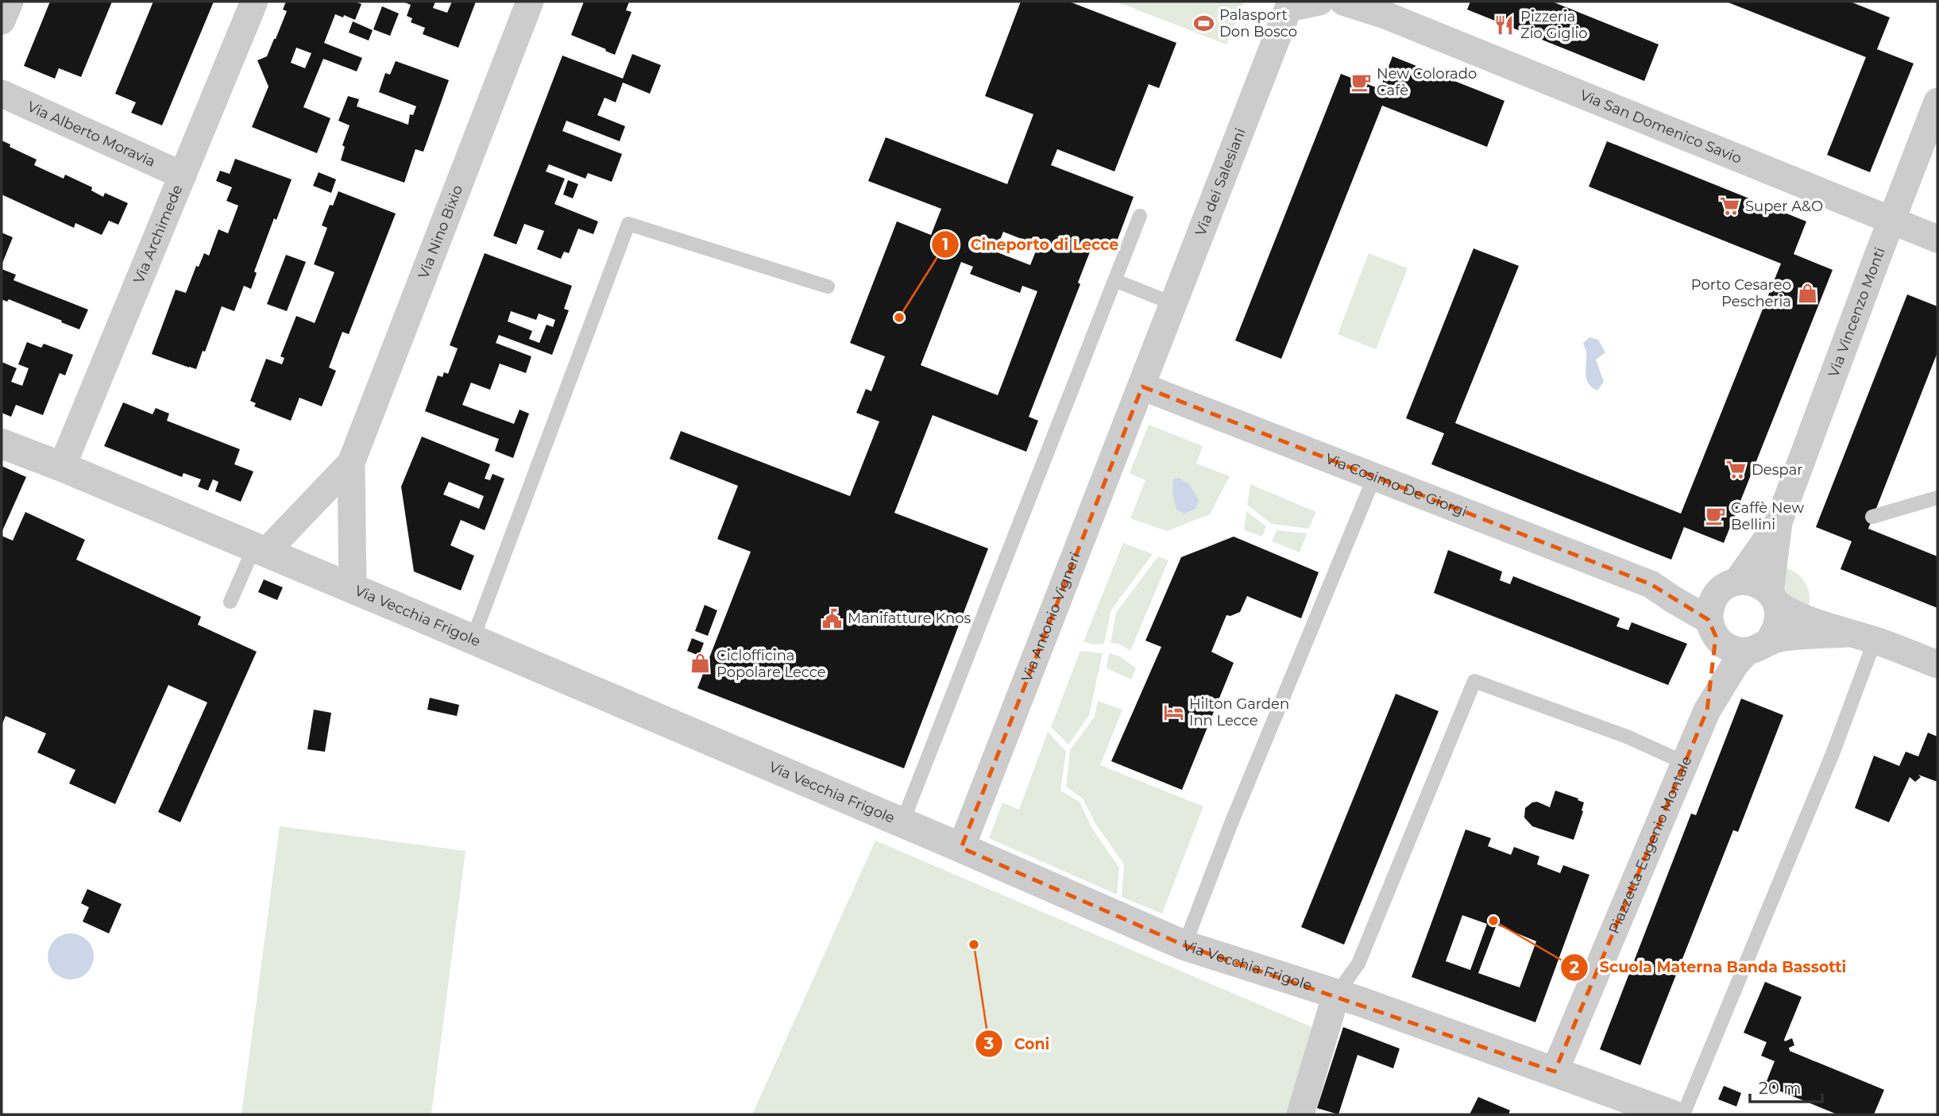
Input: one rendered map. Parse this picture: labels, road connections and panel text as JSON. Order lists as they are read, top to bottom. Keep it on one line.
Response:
{"streets":{"street":["Via San Domenico Savio","Via Alberto Moravia","Via dei Salesiani","Via Nino Bixio","Via Archimede","Via Vincenzo Monti","Via Cosimo De Giorgi","Via Vecchia Frigole","Via Antonio Vigneri","Piazzetta Eugenio Montale"]},"crossings":[["Via San Domenico Savio","Via Vincenzo Monti"],["Via Alberto Moravia","Via Archimede"],["Via dei Salesiani","Via Cosimo De Giorgi"],["Via dei Salesiani","Via Antonio Vigneri"],["Via Nino Bixio","Via Vecchia Frigole"],["Via Archimede","Via Vecchia Frigole"],["Via Vincenzo Monti","Via Cosimo De Giorgi"],["Via Vincenzo Monti","Piazzetta Eugenio Montale"],["Via Cosimo De Giorgi","Via Antonio Vigneri"],["Via Cosimo De Giorgi","Piazzetta Eugenio Montale"],["Via Vecchia Frigole","Via Antonio Vigneri"],["Via Vecchia Frigole","Piazzetta Eugenio Montale"]],"places":{"sports":["Palasport Don Bosco"],"restaurant":["Pizzeria Zio Giglio"],"cafe":["New Colorado Cafè","Caffè New Bellini"],"supermarket":["Super A&O","Despar"],"shop":["Porto Cesareo Pescheria","Ciclofficina Popolare Lecce"],"other":["Cineporto di Lecce","Scuola Materna Banda Bassotti","Coni"],"public building":["Manifatture Knos"],"hotel":["Hilton Garden Inn Lecce"]},"scale_bar":"20 m"}
